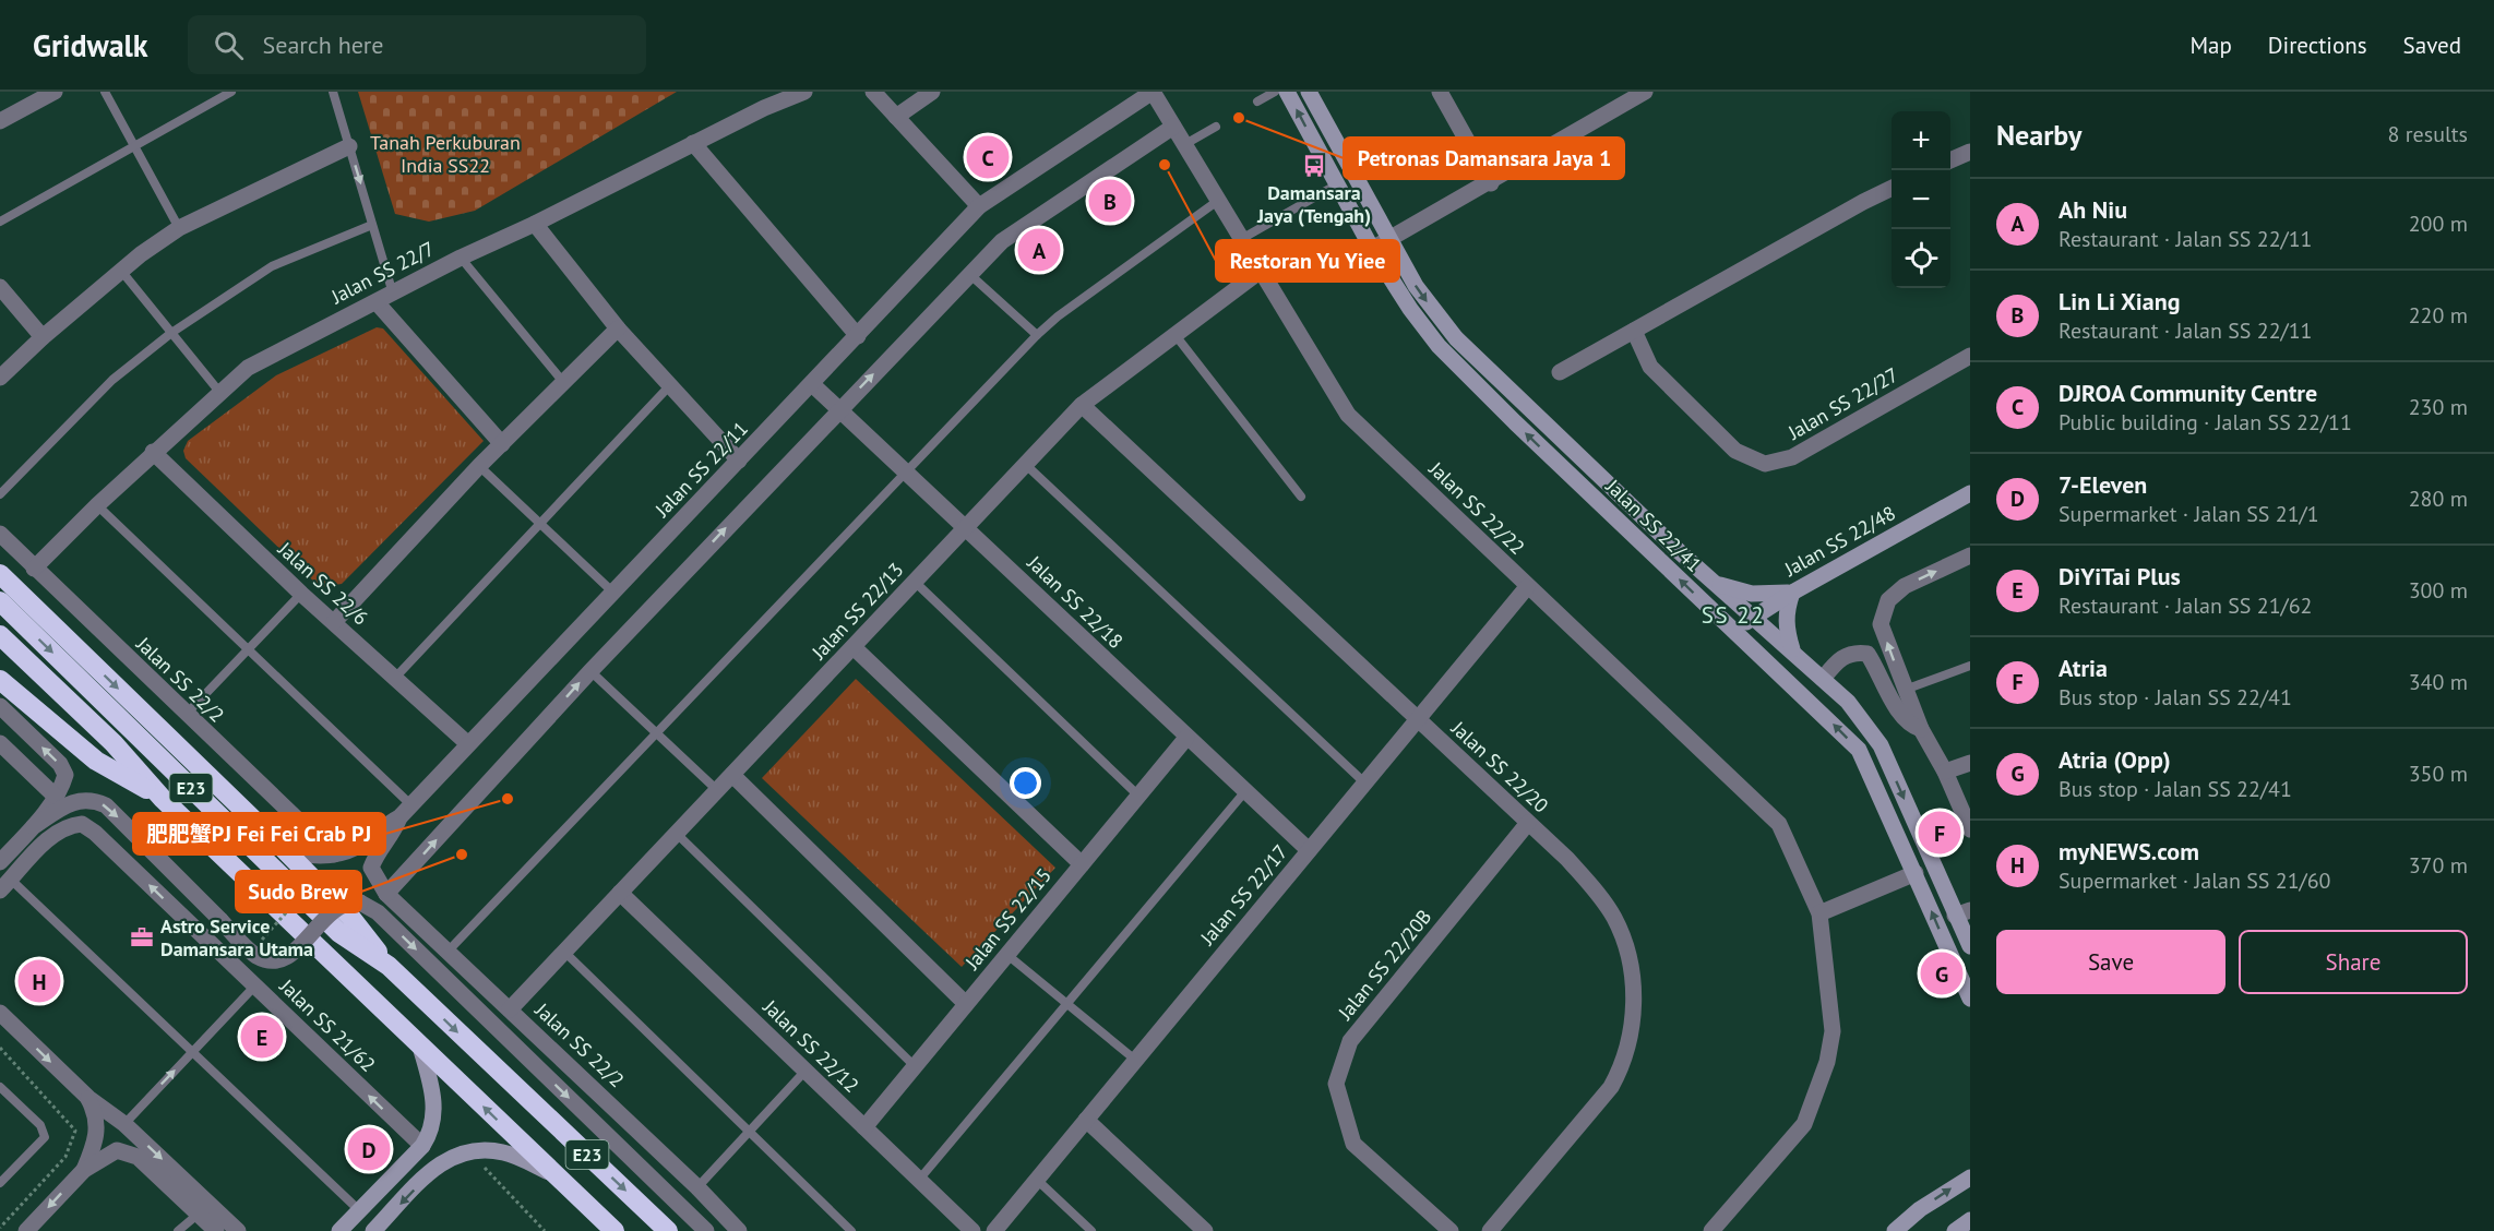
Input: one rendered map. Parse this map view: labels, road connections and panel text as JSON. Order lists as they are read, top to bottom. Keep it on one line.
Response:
{"streets":{"highway":["E23"],"street":["Jalan SS 22/7","Jalan SS 22/27","Jalan SS 22/11","Jalan SS 22/22","Jalan SS 22/41","Jalan SS 22/48","Jalan SS 22/6","Jalan SS 22/18","Jalan SS 22/13","Jalan SS 22/2","Jalan SS 22/20","Jalan SS 22/17","Jalan SS 22/15","Jalan SS 22/20B","Jalan SS 21/62","Jalan SS 22/12"]},"crossings":[["Jalan SS 22/7","Jalan SS 22/6"],["Jalan SS 22/7","Jalan SS 22/2"],["Jalan SS 22/11","Jalan SS 22/22"],["Jalan SS 22/11","Jalan SS 22/6"],["Jalan SS 22/11","Jalan SS 22/18"],["Jalan SS 22/11","Jalan SS 22/2"],["Jalan SS 22/22","Jalan SS 22/13"],["Jalan SS 22/22","Jalan SS 22/17"],["Jalan SS 22/41","Jalan SS 22/48"],["Jalan SS 22/18","Jalan SS 22/13"],["Jalan SS 22/18","Jalan SS 22/17"],["Jalan SS 22/18","Jalan SS 22/15"],["Jalan SS 22/13","Jalan SS 22/2"],["Jalan SS 22/13","Jalan SS 22/20"],["Jalan SS 22/13","Jalan SS 22/12"],["Jalan SS 22/20","Jalan SS 22/17"],["Jalan SS 22/20","Jalan SS 22/20B"],["Jalan SS 22/15","Jalan SS 22/12"]],"one_way":["Jalan SS 21/62"],"districts":["SS 22"],"parks":["Tanah Perkuburan India SS22"],"places":{"other":["Petronas Damansara Jaya 1","Restoran Yu Yiee","肥肥蟹PJ Fei Fei Crab PJ","Sudo Brew"],"bus stop":["Damansara Jaya (Tengah)"],"office":["Astro Service Damansara Utama"]},"page":{"header":"Gridwalk","search":"Search here","nav":["Map","Directions","Saved"],"heading":["Nearby","8 results"],"map_buttons":["+","−"],"pins":["C","B","A","F","G","H","E","D"],"list":[{"mark":"A","name":"Ah Niu","note":"Restaurant · Jalan SS 22/11","value":"200 m"},{"mark":"B","name":"Lin Li Xiang","note":"Restaurant · Jalan SS 22/11","value":"220 m"},{"mark":"C","name":"DJROA Community Centre","note":"Public building · Jalan SS 22/11","value":"230 m"},{"mark":"D","name":"7-Eleven","note":"Supermarket · Jalan SS 21/1","value":"280 m"},{"mark":"E","name":"DiYiTai Plus","note":"Restaurant · Jalan SS 21/62","value":"300 m"},{"mark":"F","name":"Atria","note":"Bus stop · Jalan SS 22/41","value":"340 m"},{"mark":"G","name":"Atria (Opp)","note":"Bus stop · Jalan SS 22/41","value":"350 m"},{"mark":"H","name":"myNEWS.com","note":"Supermarket · Jalan SS 21/60","value":"370 m"}],"buttons":["Save","Share"]}}
